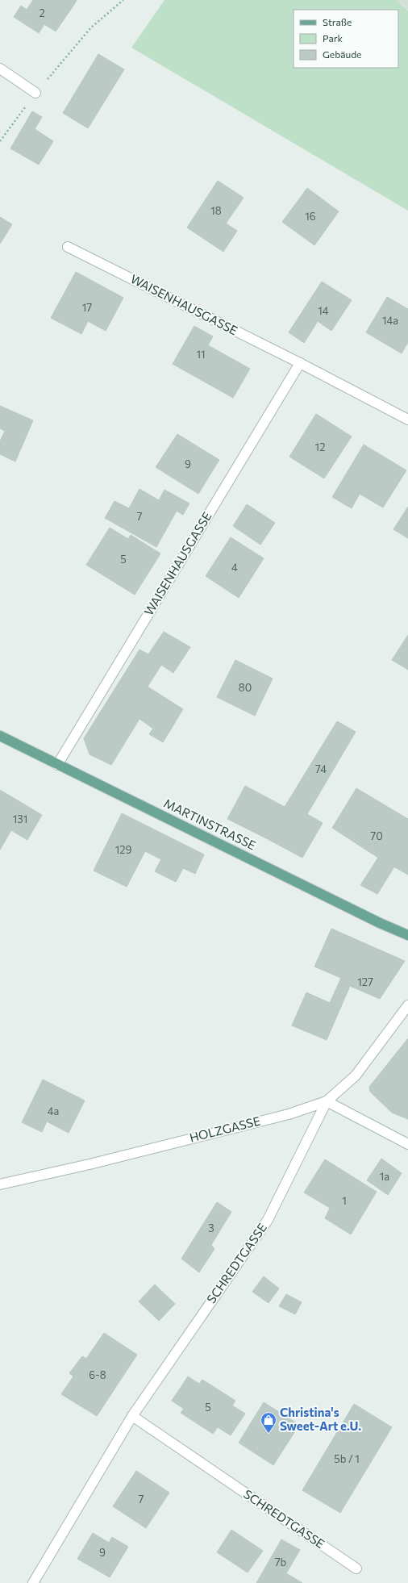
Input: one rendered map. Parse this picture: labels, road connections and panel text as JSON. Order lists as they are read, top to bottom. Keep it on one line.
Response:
{"streets":{"main road":["MARTINSTRASSE"],"street":["WAISENHAUSGASSE","HOLZGASSE","SCHREDTGASSE"]},"crossings":[["WAISENHAUSGASSE","MARTINSTRASSE"],["HOLZGASSE","SCHREDTGASSE"]],"places":{"shop":["Christina's Sweet-Art e.U."]},"house_numbers":["2","18","16","17","14","14a","11","12","9","7","5","4","80","74","131","70","129","127","4a","1a","1","3","6-8","5","5b / 1","7","9","7b"],"legend":["Straße","Park","Gebäude"]}
